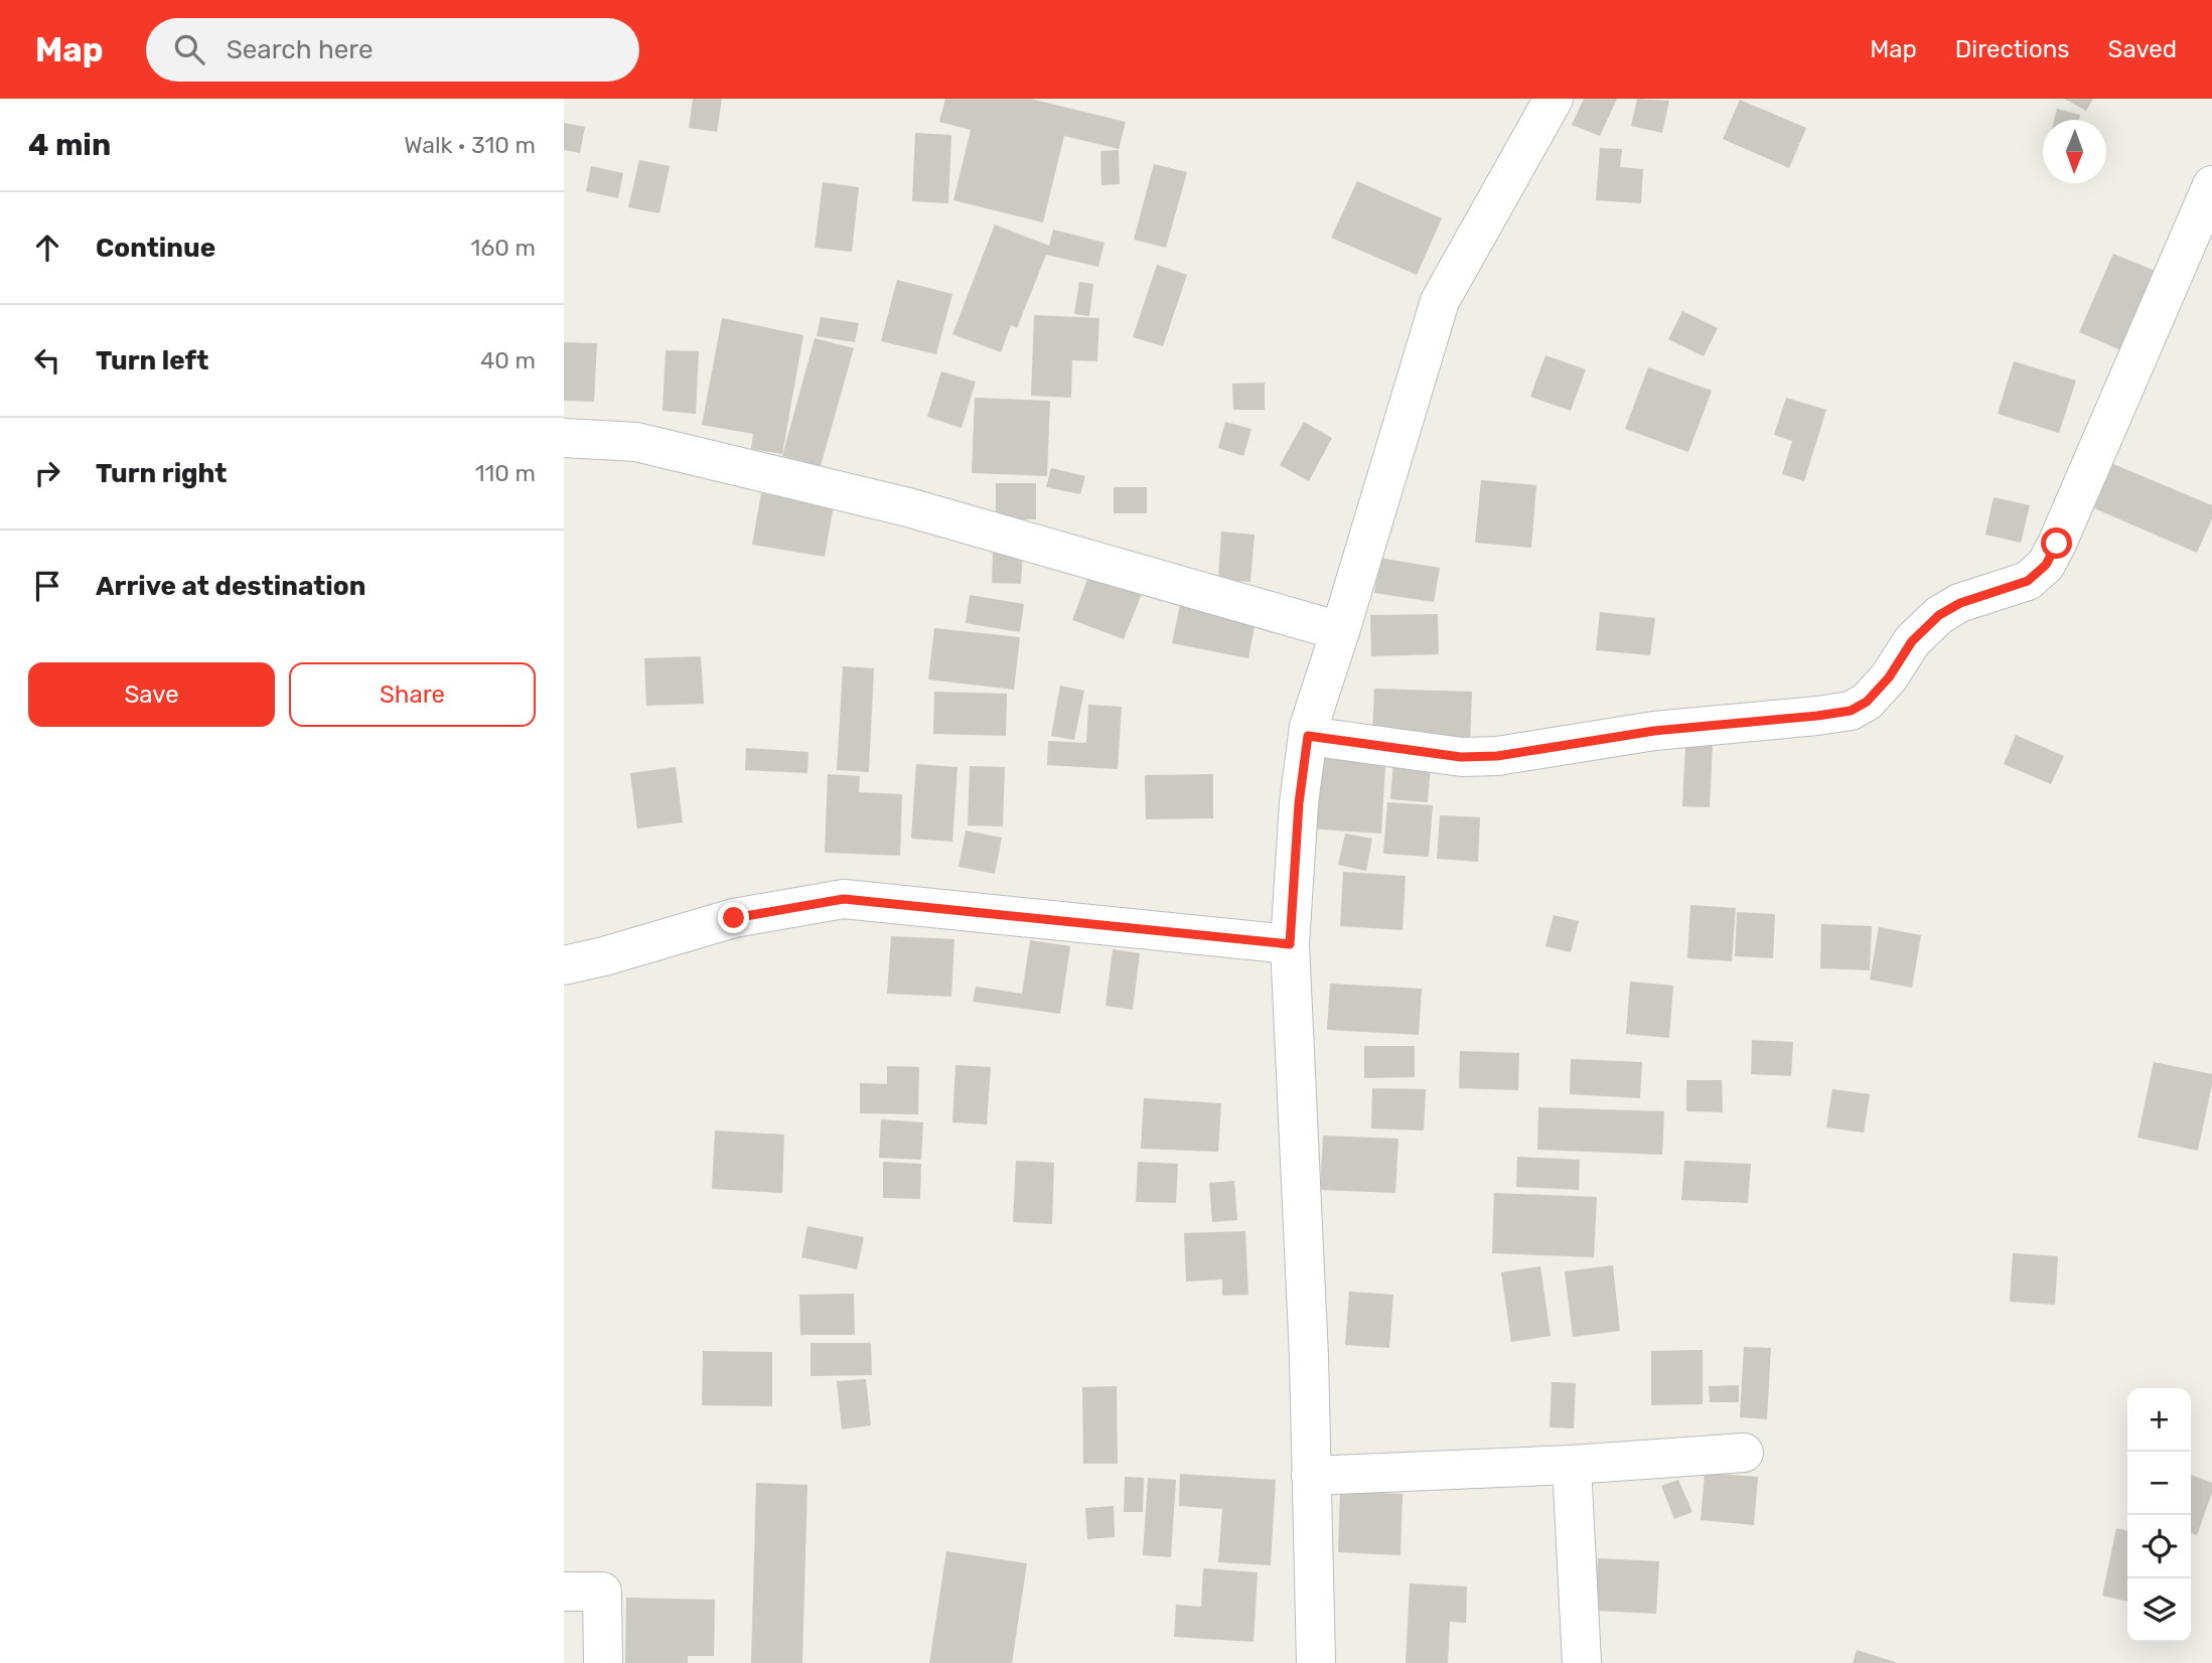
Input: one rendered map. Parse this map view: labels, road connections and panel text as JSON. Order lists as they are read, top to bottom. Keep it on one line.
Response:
{"north":"bottom","page":{"header":"Map","search":"Search here","nav":["Map","Directions","Saved"],"heading":["4 min","Walk · 310 m"],"list":[["Continue","160 m"],["Turn left","40 m"],["Turn right","110 m"],"Arrive at destination"],"buttons":["Save","Share"],"map_buttons":["+","−"]}}
